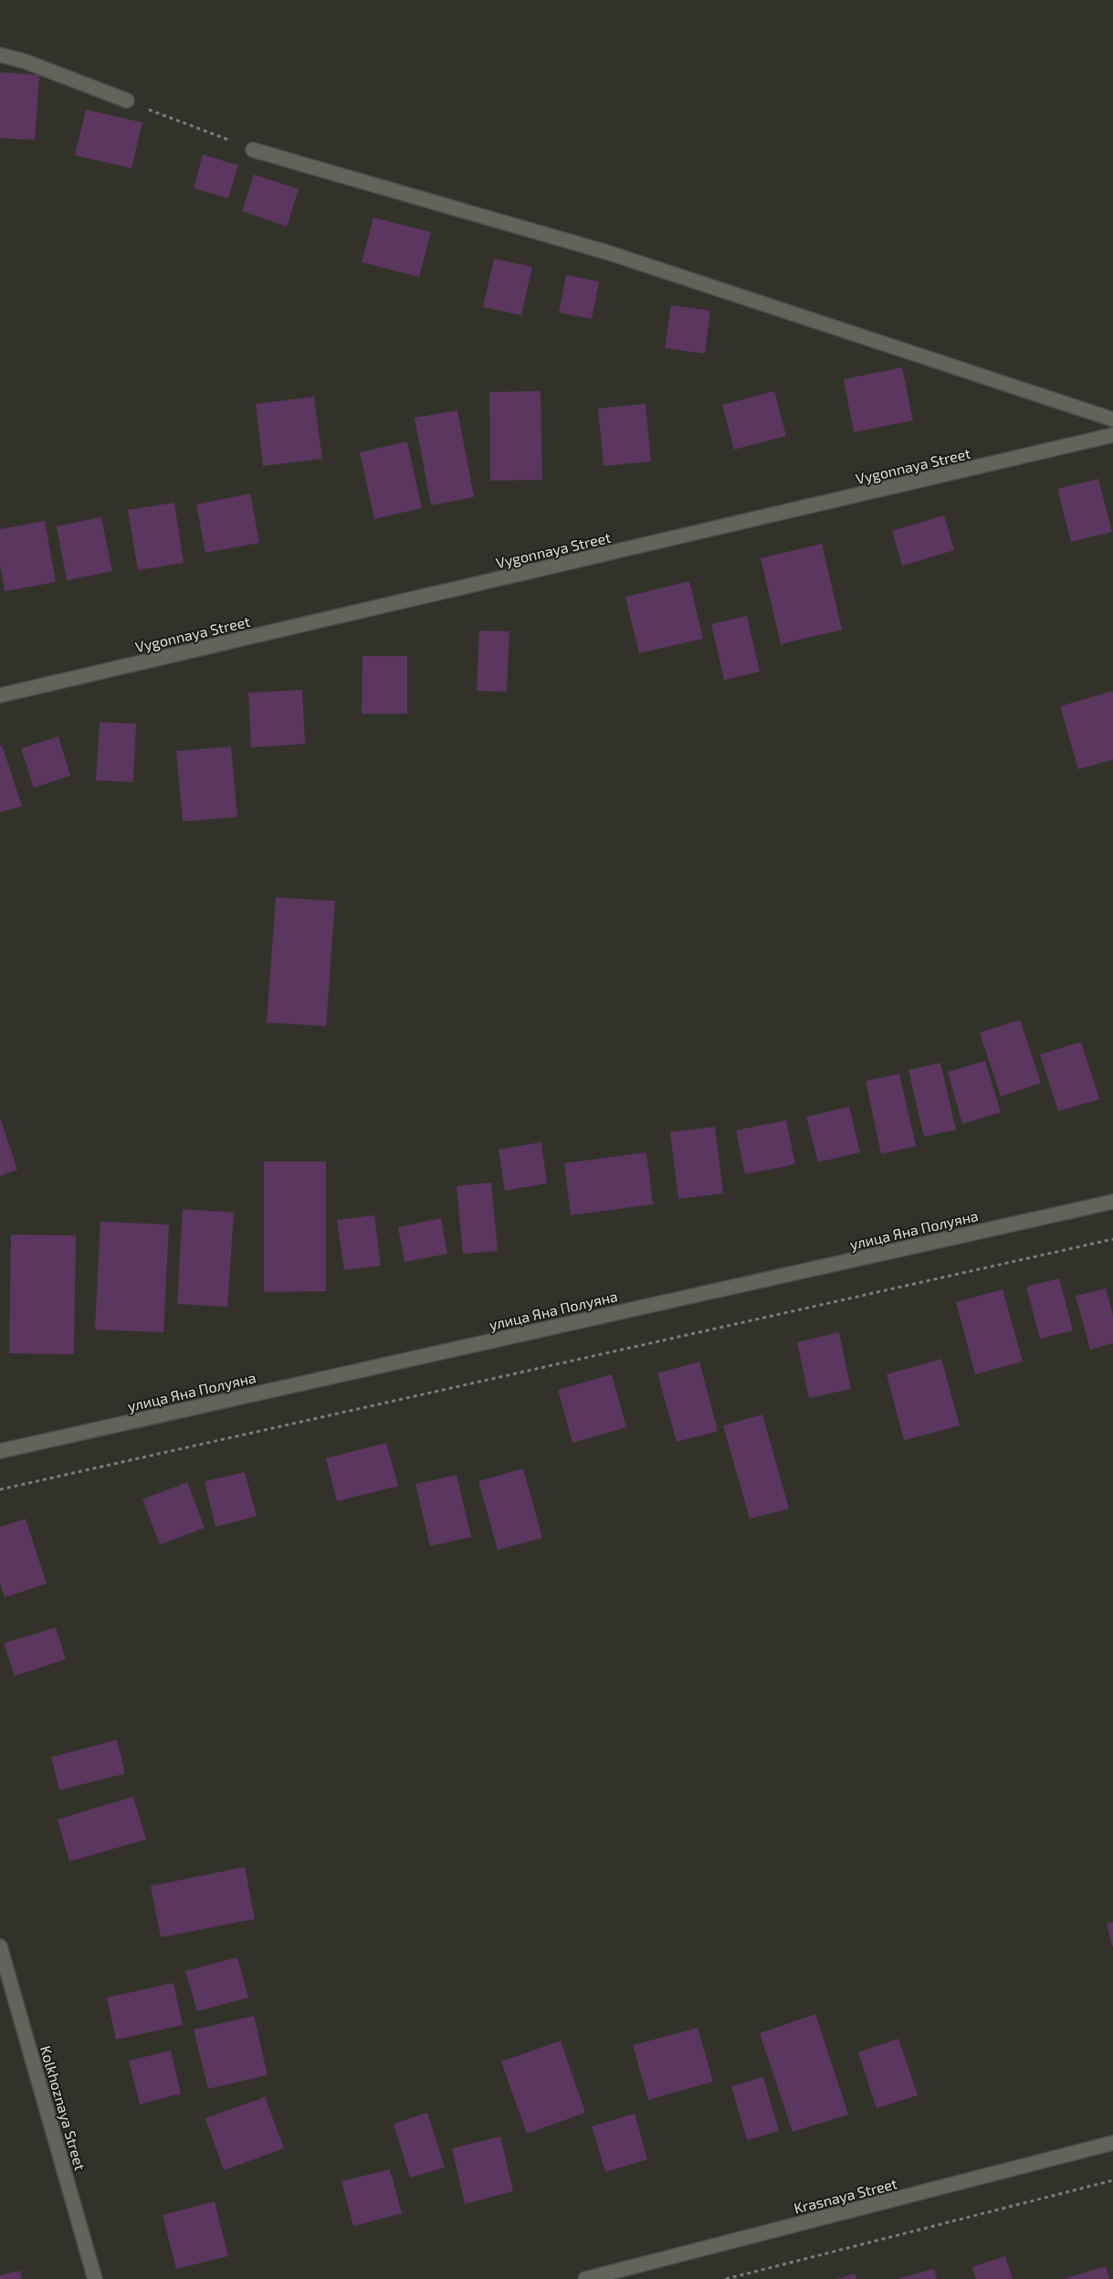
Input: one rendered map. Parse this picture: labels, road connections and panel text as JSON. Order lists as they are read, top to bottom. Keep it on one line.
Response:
{"streets":{"street":["Vygonnaya Street","улица Яна Полуяна","Kolkhoznaya Street","Krasnaya Street"]}}
